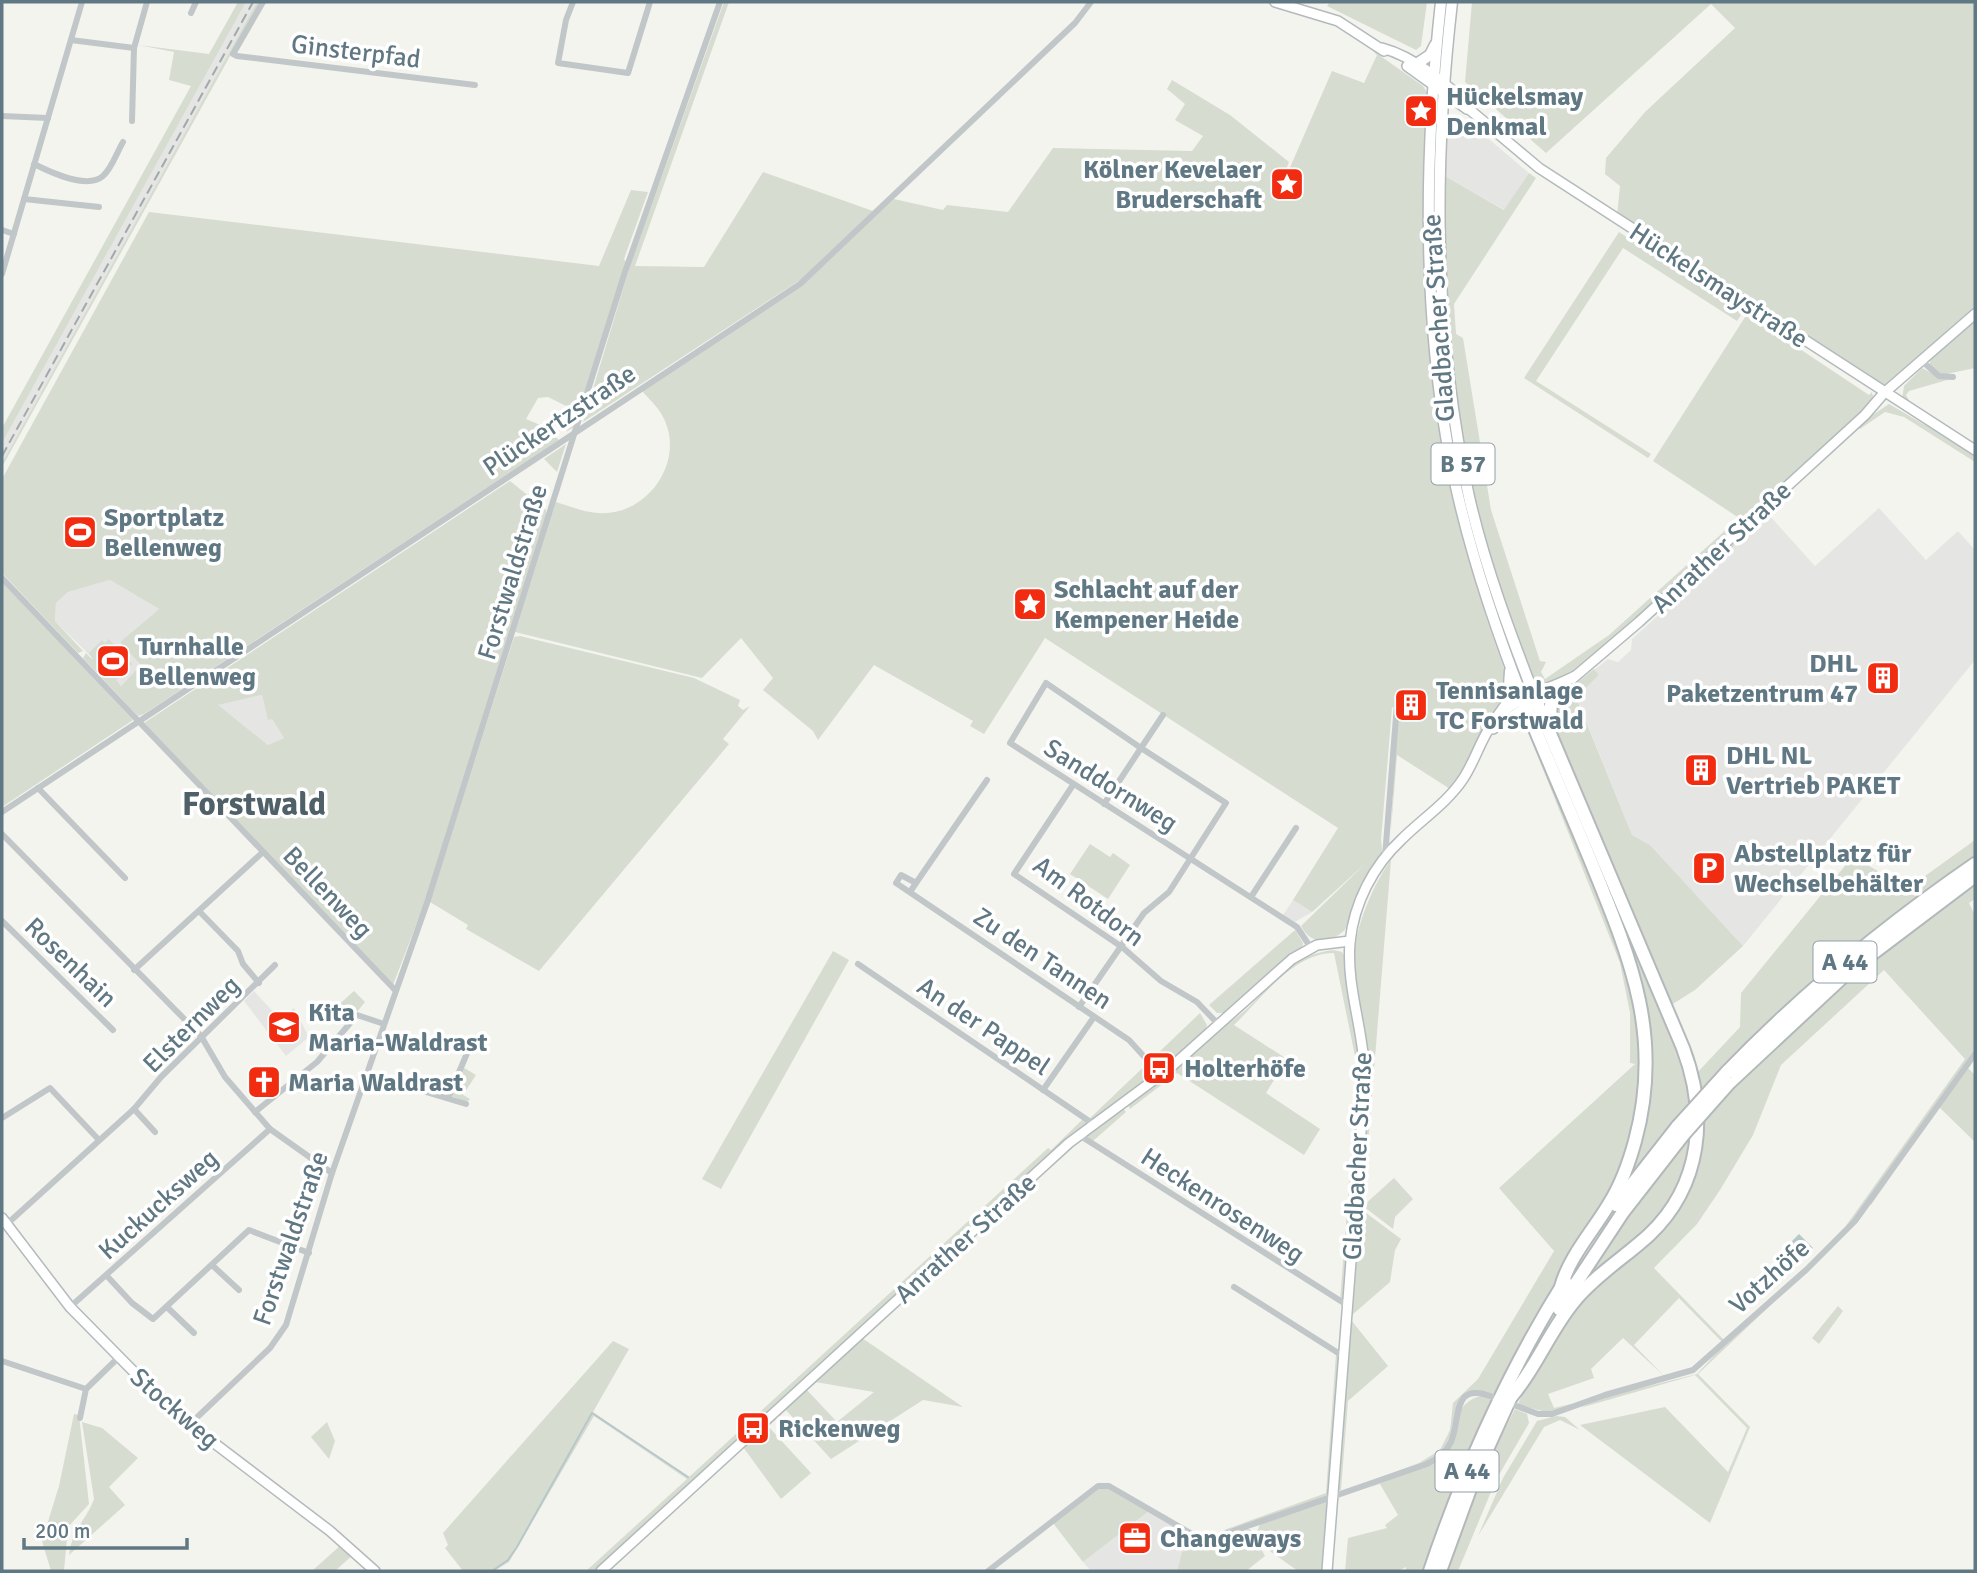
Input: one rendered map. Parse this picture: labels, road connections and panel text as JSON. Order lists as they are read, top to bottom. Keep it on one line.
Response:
{"streets":{"highway":["A 44"],"main road":["Hückelsmaystraße","Gladbacher Straße","B 57","Anrather Straße","Stockweg"],"street":["Ginsterpfad","Plückertzstraße","Forstwaldstraße","Sanddornweg","Bellenweg","Am Rotdorn","Zu den Tannen","Rosenhain","Elsternweg","An der Pappel","Kuckucksweg","Heckenrosenweg","Votzhöfe"]},"crossings":[["Hückelsmaystraße","Gladbacher Straße"],["Hückelsmaystraße","Anrather Straße"],["Gladbacher Straße","Anrather Straße"],["Gladbacher Straße","Heckenrosenweg"],["Plückertzstraße","Forstwaldstraße"],["Plückertzstraße","Bellenweg"],["Anrather Straße","Sanddornweg"],["Anrather Straße","Am Rotdorn"],["Anrather Straße","Heckenrosenweg"],["Forstwaldstraße","Bellenweg"],["Forstwaldstraße","Stockweg"],["Sanddornweg","Am Rotdorn"],["A 44","Votzhöfe"],["Elsternweg","Stockweg"],["Kuckucksweg","Stockweg"]],"districts":["Forstwald"],"places":{"place":["Hückelsmay Denkmal","Kölner Kevelaer Bruderschaft","Schlacht auf der Kempener Heide"],"sports":["Sportplatz Bellenweg","Turnhalle Bellenweg"],"building":["DHL Paketzentrum 47","Tennisanlage TC Forstwald","DHL NL Vertrieb PAKET"],"parking":["Abstellplatz für Wechselbehälter"],"school or university":["Kita Maria-Waldrast"],"bus stop":["Holterhöfe","Rickenweg"],"church":["Maria Waldrast"],"office":["Changeways"]},"scale_bar":"200 m"}
